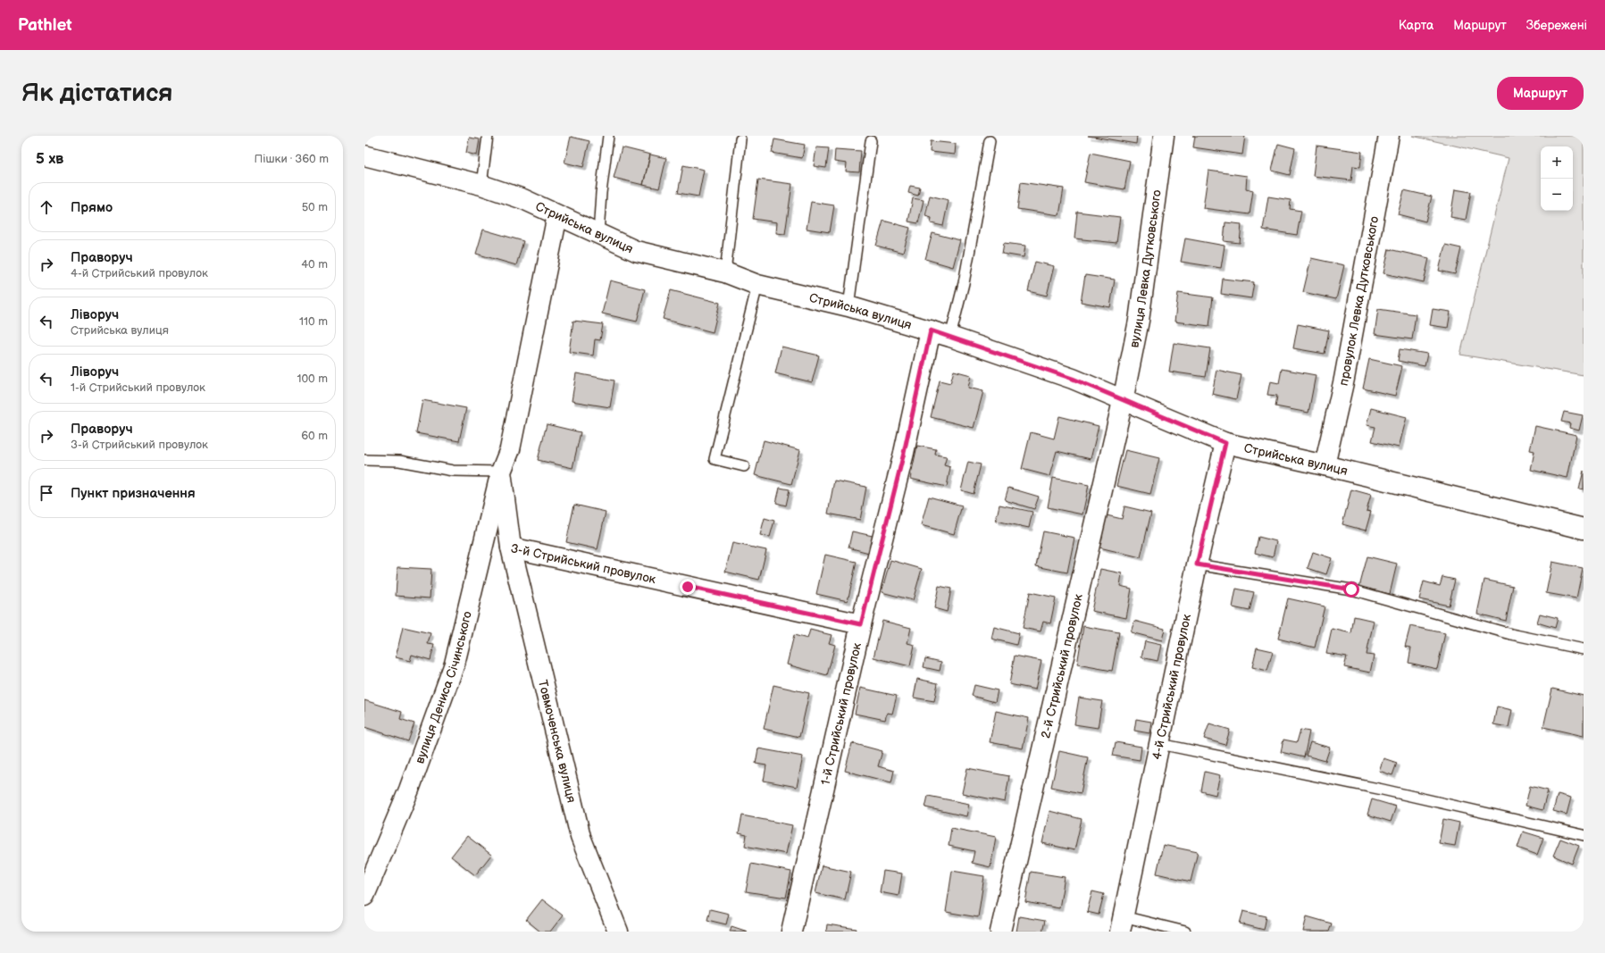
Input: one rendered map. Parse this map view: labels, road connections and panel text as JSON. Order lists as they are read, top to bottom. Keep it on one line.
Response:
{"streets":{"street":["Стрийська вулиця","вулиця Левка Дутковського","провулок Левка Дутковського","3-й Стрийський провулок","2-й Стрийський провулок","вулиця Дениса Січинського","4-й Стрийський провулок","1-й Стрийський провулок","Товмоченська вулиця"]},"crossings":[["Стрийська вулиця","вулиця Левка Дутковського"],["Стрийська вулиця","провулок Левка Дутковського"],["Стрийська вулиця","3-й Стрийський провулок"],["Стрийська вулиця","2-й Стрийський провулок"],["Стрийська вулиця","4-й Стрийський провулок"],["Стрийська вулиця","1-й Стрийський провулок"],["вулиця Левка Дутковського","2-й Стрийський провулок"],["3-й Стрийський провулок","вулиця Дениса Січинського"],["3-й Стрийський провулок","1-й Стрийський провулок"],["3-й Стрийський провулок","Товмоченська вулиця"]],"page":{"header":"Pathlet","nav":["Карта","Маршрут","Збережені"],"buttons":"Маршрут","title":"Як дістатися","heading":["5 хв","Пішки · 360 m"],"map_buttons":["+","−"],"list":[["Прямо","50 m"],["Праворуч","4-й Стрийський провулок","40 m"],["Ліворуч","Стрийська вулиця","110 m"],["Ліворуч","1-й Стрийський провулок","100 m"],["Праворуч","3-й Стрийський провулок","60 m"],"Пункт призначення"]}}
